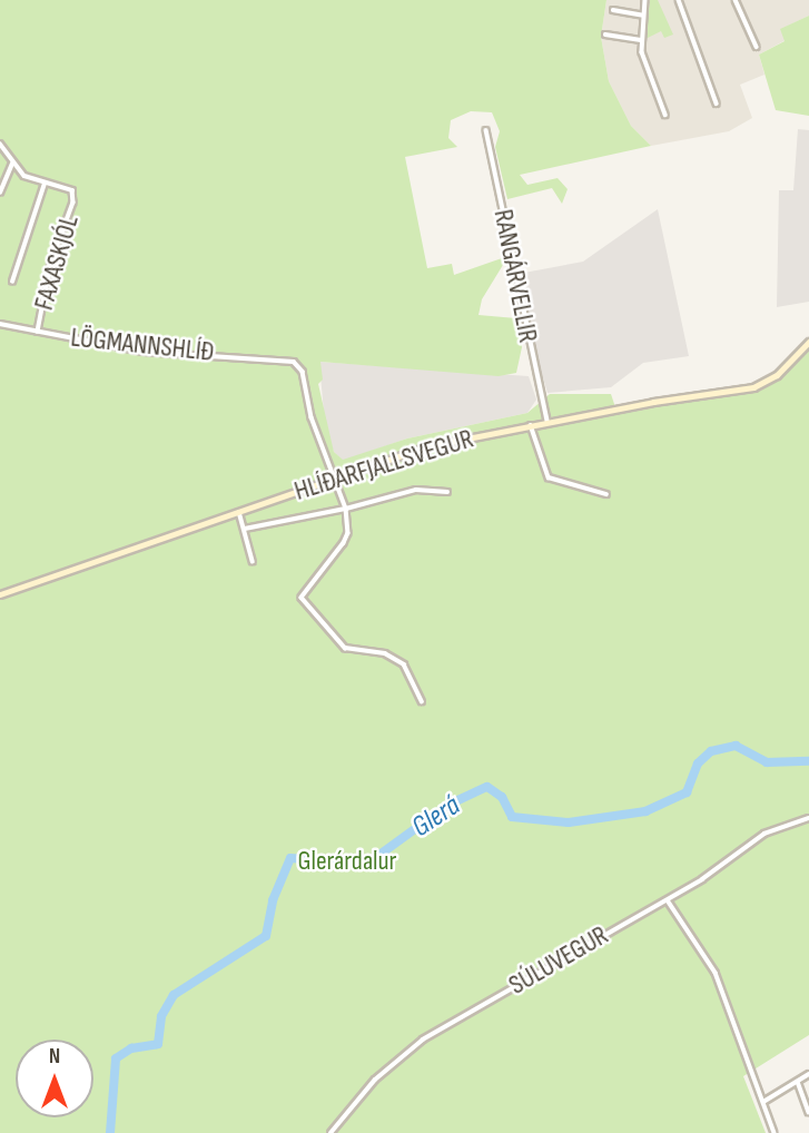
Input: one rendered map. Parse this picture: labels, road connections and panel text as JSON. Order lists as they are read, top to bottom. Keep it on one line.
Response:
{"streets":{"main road":["HLÍÐARFJALLSVEGUR"],"street":["FAXASKJÓL","RANGÁRVELLIR","LÖGMANNSHLÍÐ","SÚLUVEGUR"]},"crossings":[["FAXASKJÓL","LÖGMANNSHLÍÐ"],["RANGÁRVELLIR","HLÍÐARFJALLSVEGUR"],["LÖGMANNSHLÍÐ","HLÍÐARFJALLSVEGUR"]],"water":["Glerá"],"parks":["Glerárdalur"],"north":"top"}
